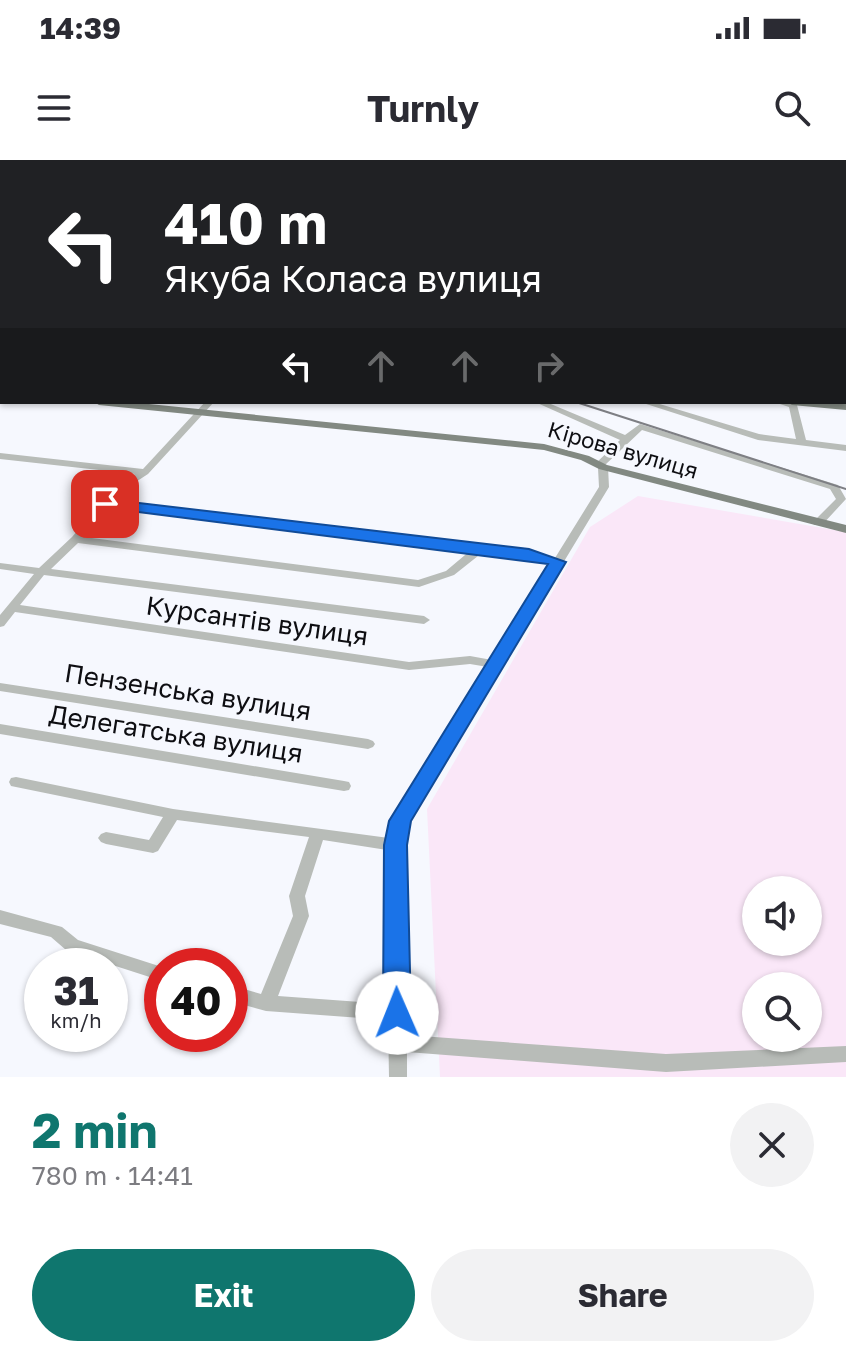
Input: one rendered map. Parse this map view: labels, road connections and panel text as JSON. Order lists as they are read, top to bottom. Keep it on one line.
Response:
{"streets":{"main road":["Кірова вулиця"],"street":["Курсантів вулиця","Пензенська вулиця","Делегатська вулиця"]},"page":{"status":"14:39","header":"Turnly","turn":["410 m","Якуба Коласа вулиця"],"speed":"31 km/h","limit":"40","heading":["2 min","780 m · 14:41"],"buttons":["Exit","Share"]}}
